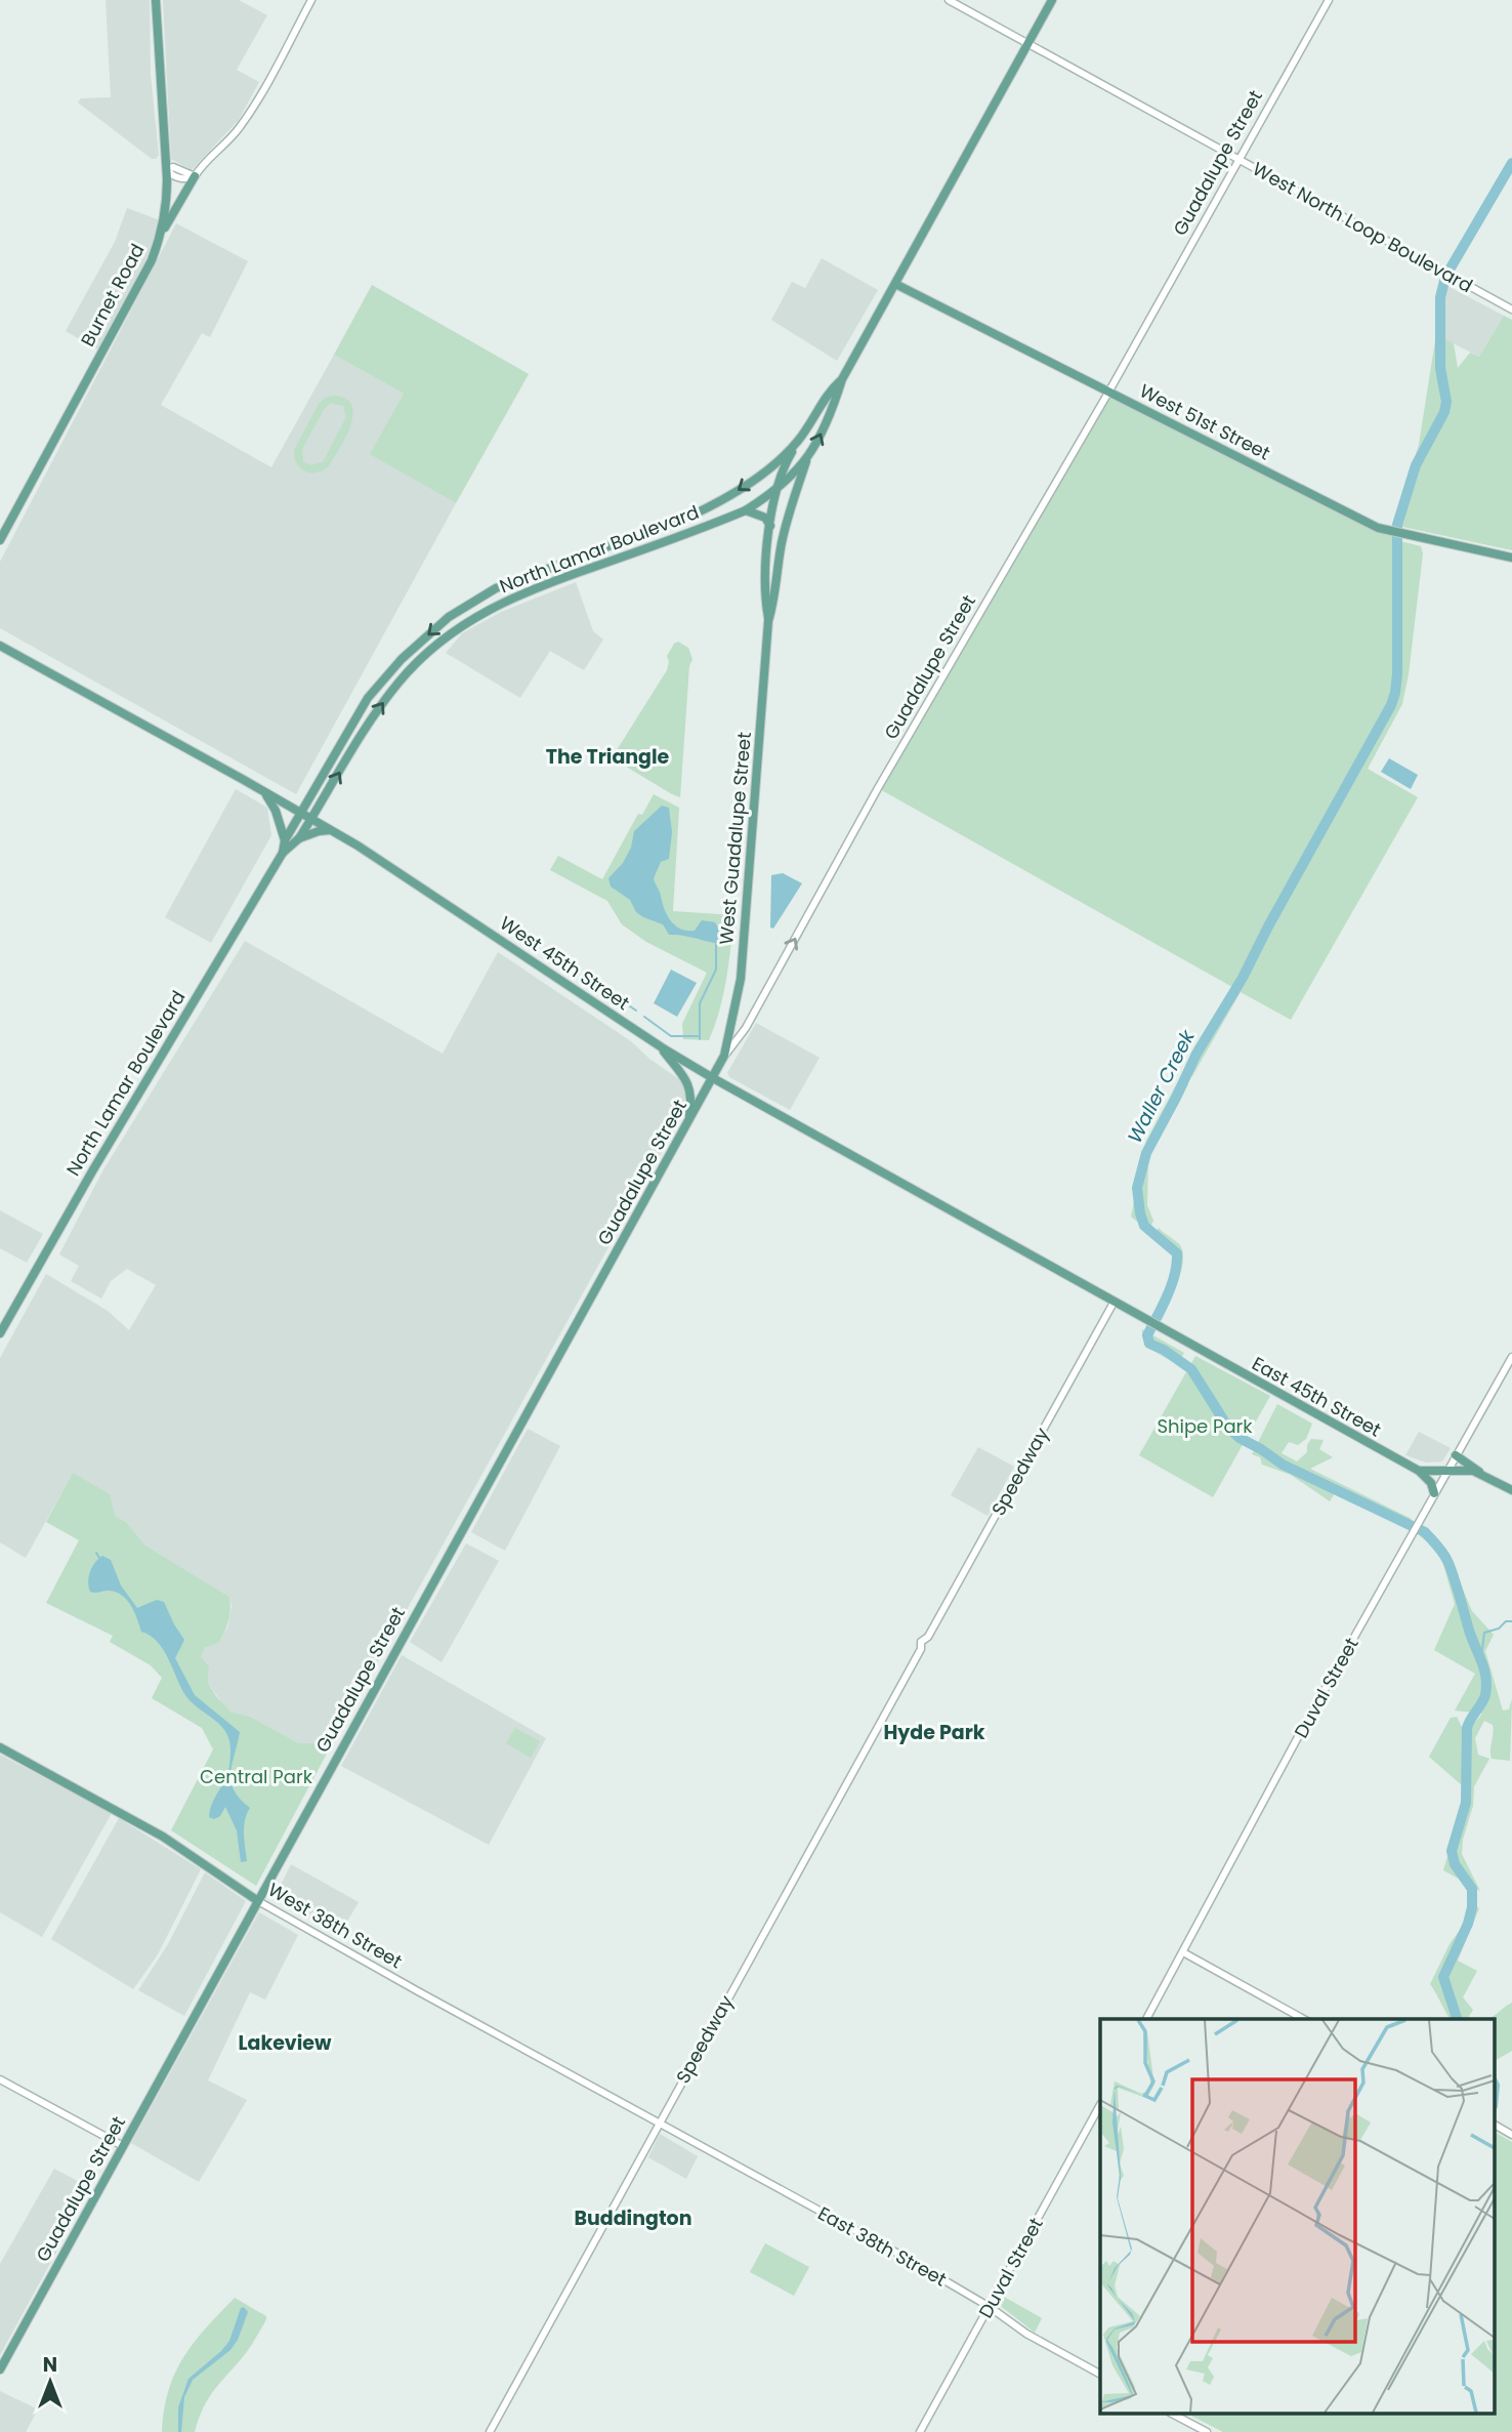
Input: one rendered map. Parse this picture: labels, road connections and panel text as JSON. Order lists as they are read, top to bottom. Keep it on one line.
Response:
{"streets":{"main road":["Guadalupe Street","Burnet Road","West 51st Street","North Lamar Boulevard","West Guadalupe Street","West 45th Street","East 45th Street","West 38th Street"],"street":["West North Loop Boulevard","Speedway","Duval Street","East 38th Street"]},"crossings":[["Guadalupe Street","West North Loop Boulevard"],["Guadalupe Street","West 51st Street"],["Guadalupe Street","West Guadalupe Street"],["Guadalupe Street","West 45th Street"],["Guadalupe Street","West 38th Street"],["West North Loop Boulevard","North Lamar Boulevard"],["West 51st Street","North Lamar Boulevard"],["North Lamar Boulevard","West Guadalupe Street"],["North Lamar Boulevard","West 45th Street"],["West 45th Street","East 45th Street"],["West 45th Street","Speedway"],["East 45th Street","Speedway"],["Speedway","West 38th Street"],["Speedway","East 38th Street"],["Duval Street","East 38th Street"],["West 38th Street","East 38th Street"]],"districts":["The Triangle","Hyde Park","Lakeview","Buddington"],"water":["Waller Creek"],"parks":["Shipe Park","Central Park"],"north":"top"}
